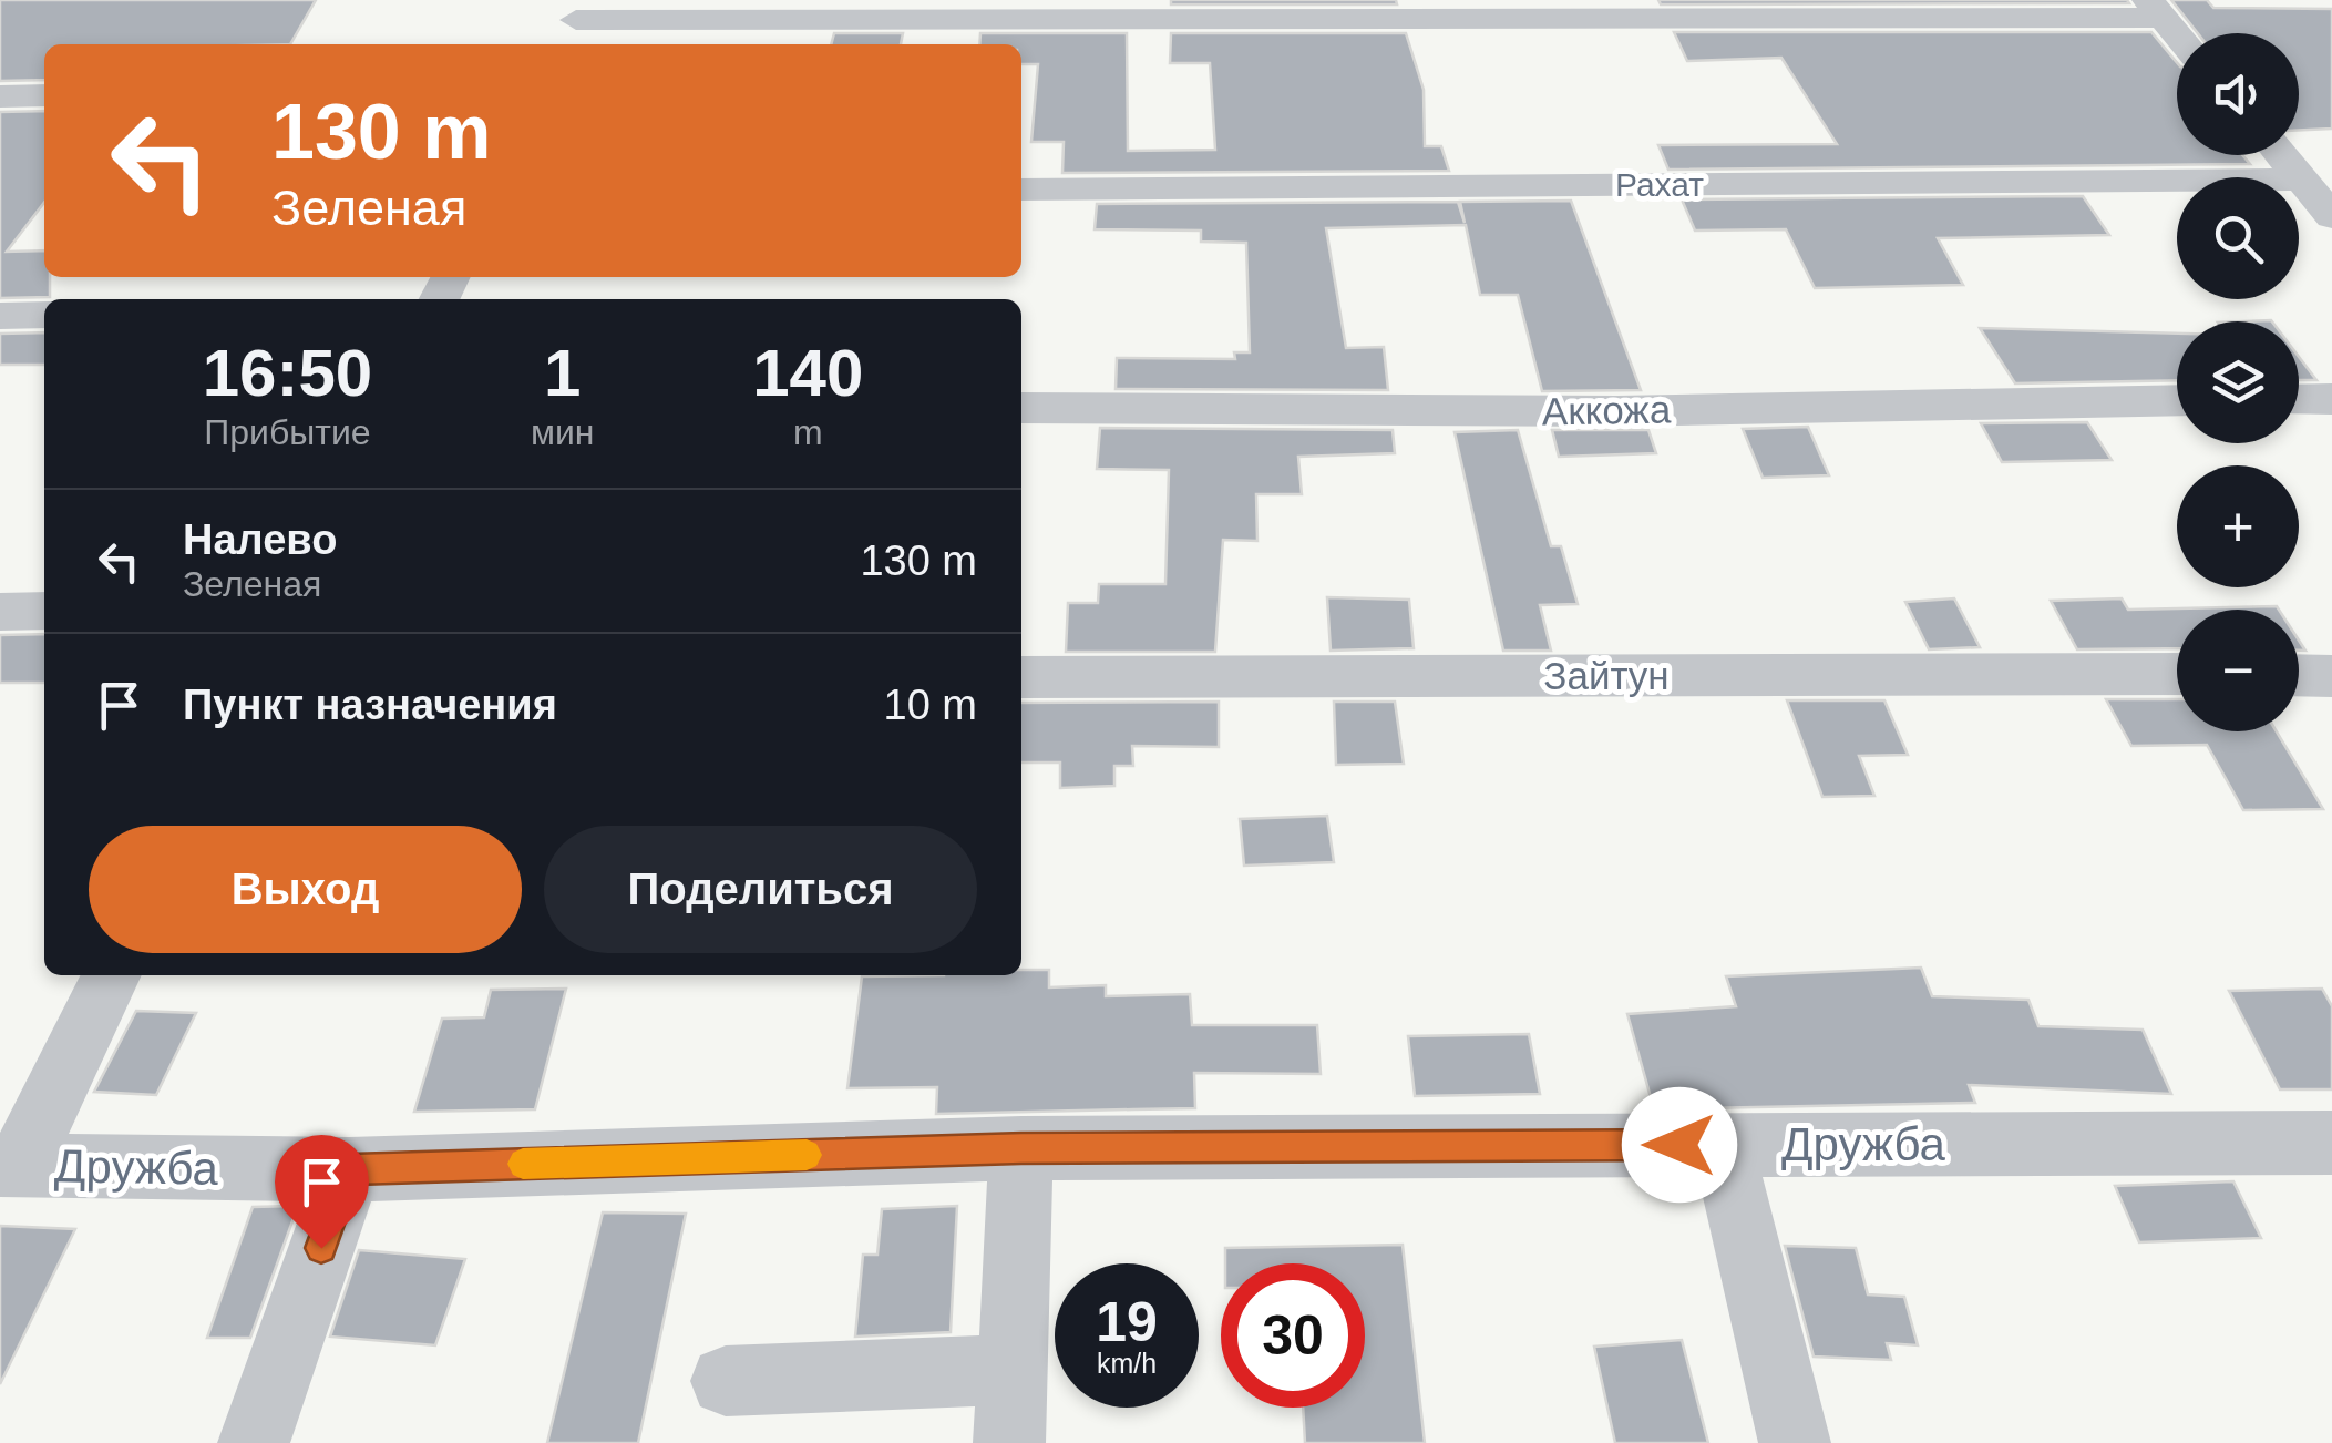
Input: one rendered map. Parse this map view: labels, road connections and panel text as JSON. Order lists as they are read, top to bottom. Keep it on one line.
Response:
{"streets":{"street":["Рахат","Аккожа","Зайтун","Дружба"]},"page":{"map_buttons":["+","−"],"turn":["130 m","Зеленая"],"eta":["16:50","Прибытие","1","мин","140","m"],"list":[{"name":"Налево","note":"Зеленая","value":"130 m"},{"name":"Пункт назначения","value":"10 m"}],"buttons":["Выход","Поделиться"],"speed":"19 km/h","limit":"30"}}
